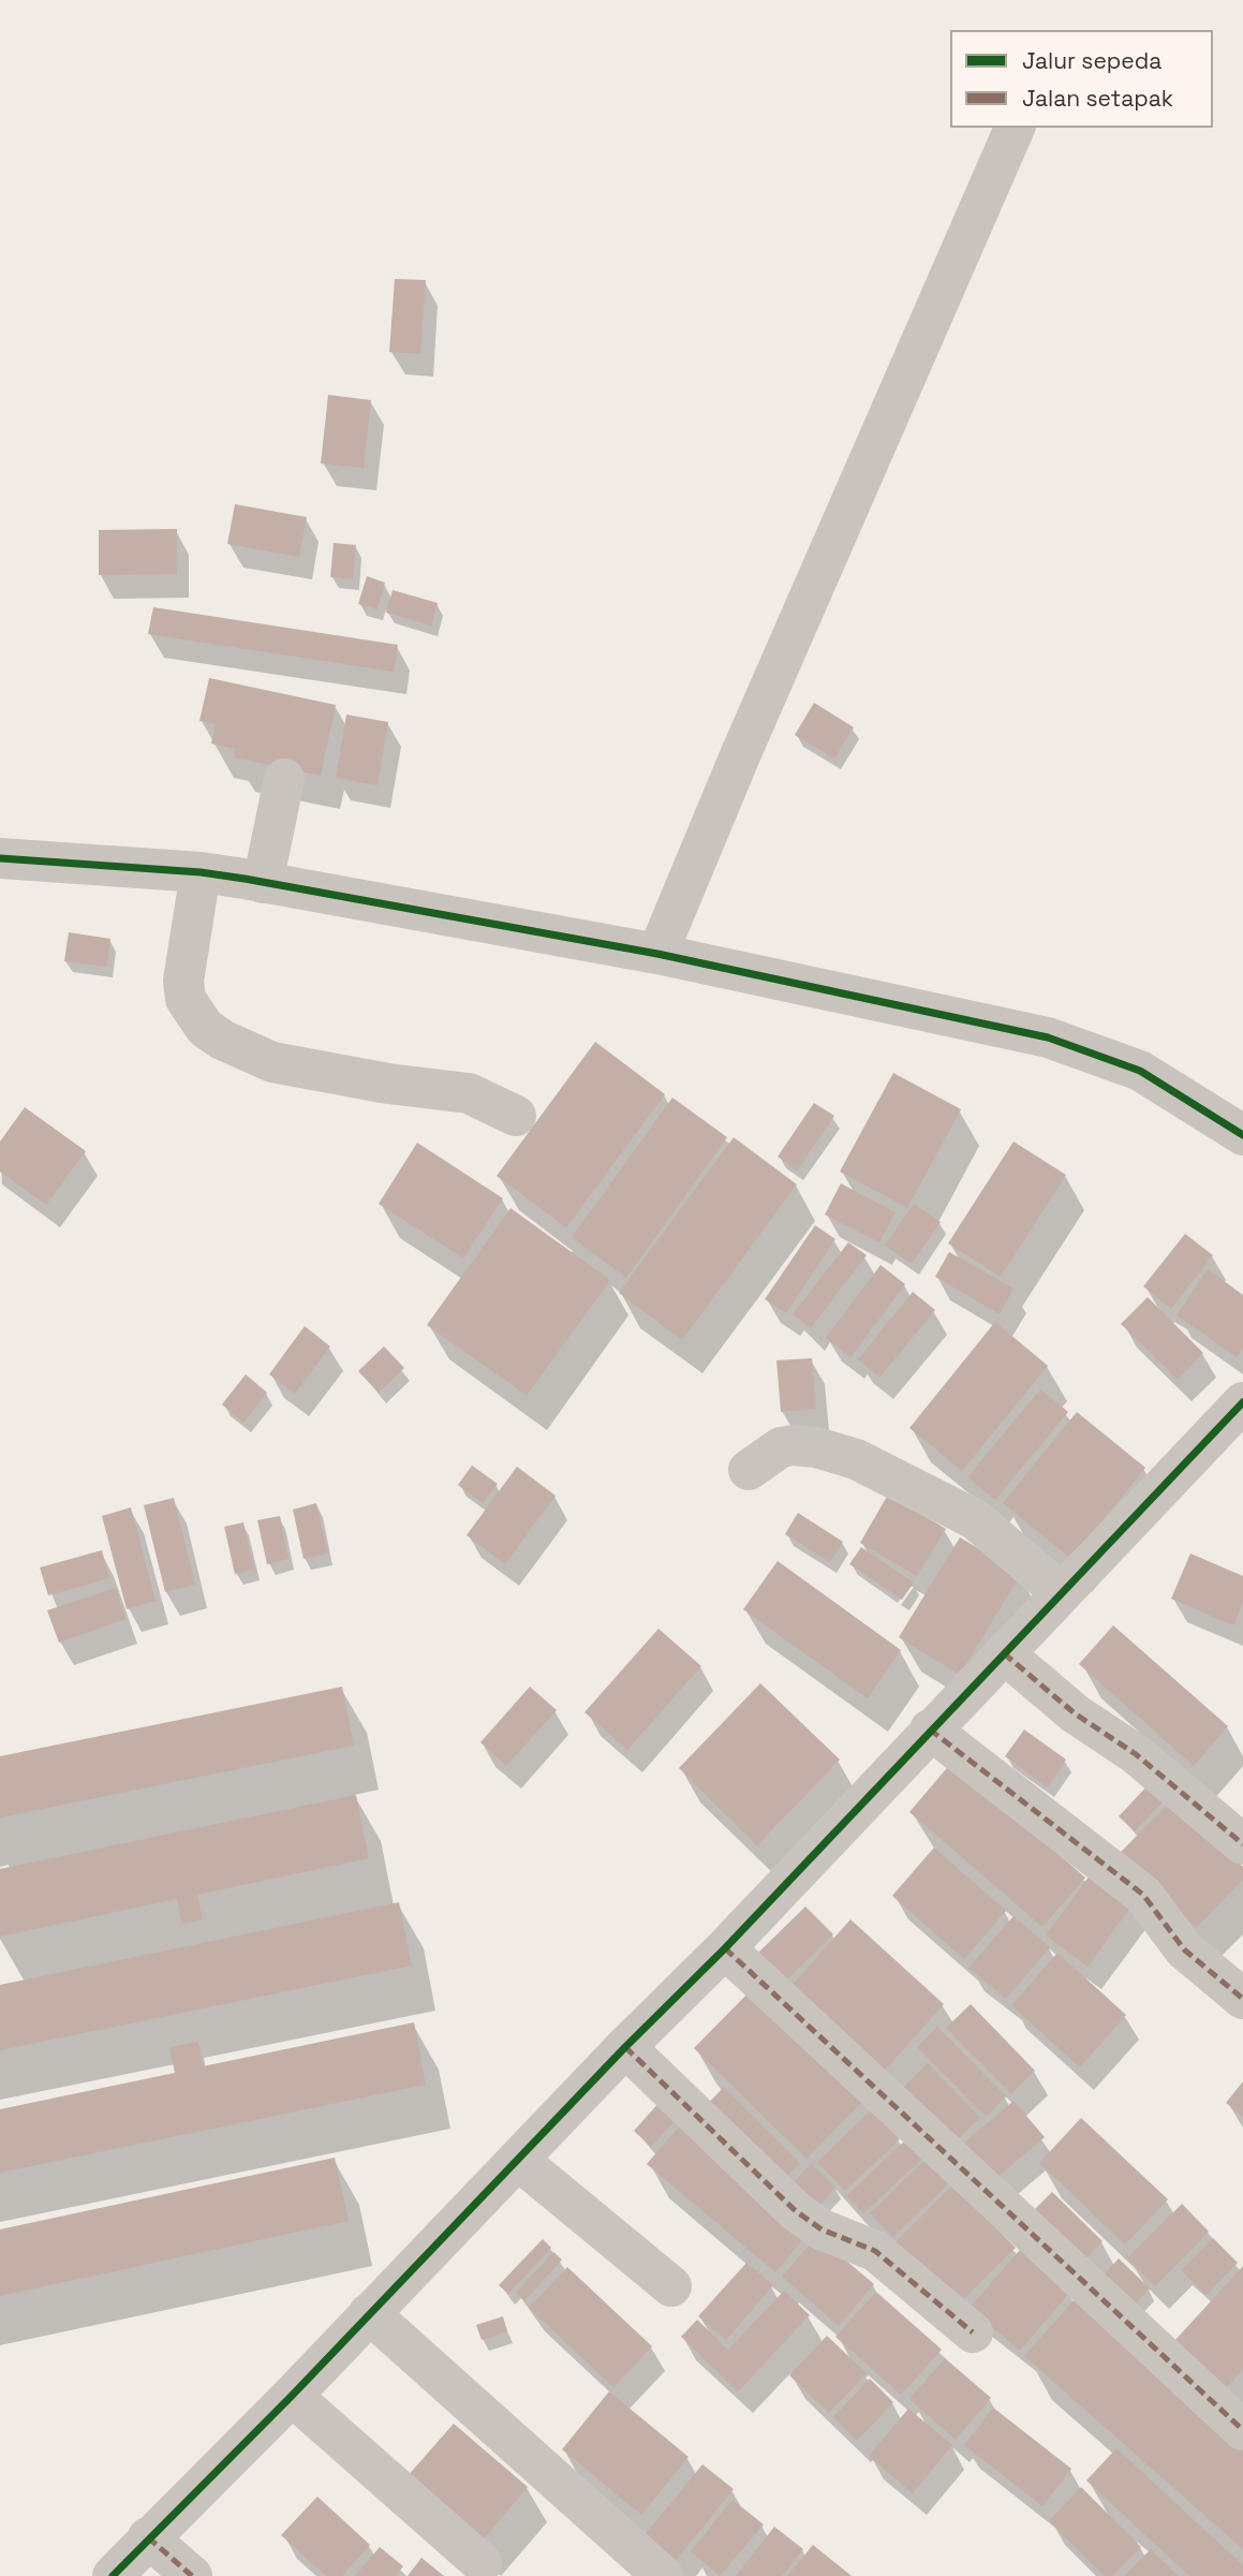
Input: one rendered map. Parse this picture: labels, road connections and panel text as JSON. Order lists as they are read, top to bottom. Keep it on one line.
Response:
{"legend":["Jalur sepeda","Jalan setapak"]}
